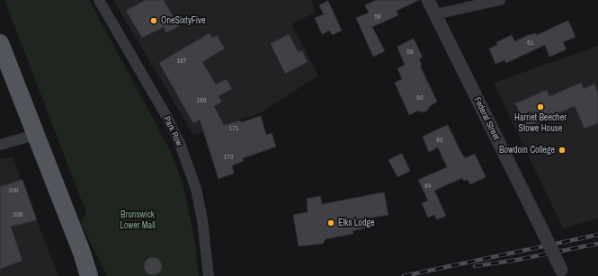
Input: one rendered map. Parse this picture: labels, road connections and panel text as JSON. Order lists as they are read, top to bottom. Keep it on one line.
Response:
{"streets":{"street":["Federal Street","Park Row"]},"parks":["Brunswick Lower Mall"],"places":["OneSixtyFive","Harriet Beecher Stowe House","Bowdoin College","Elks Lodge"],"house_numbers":["56","61","58","167","60","169","171","62","173","64","200","206"]}
